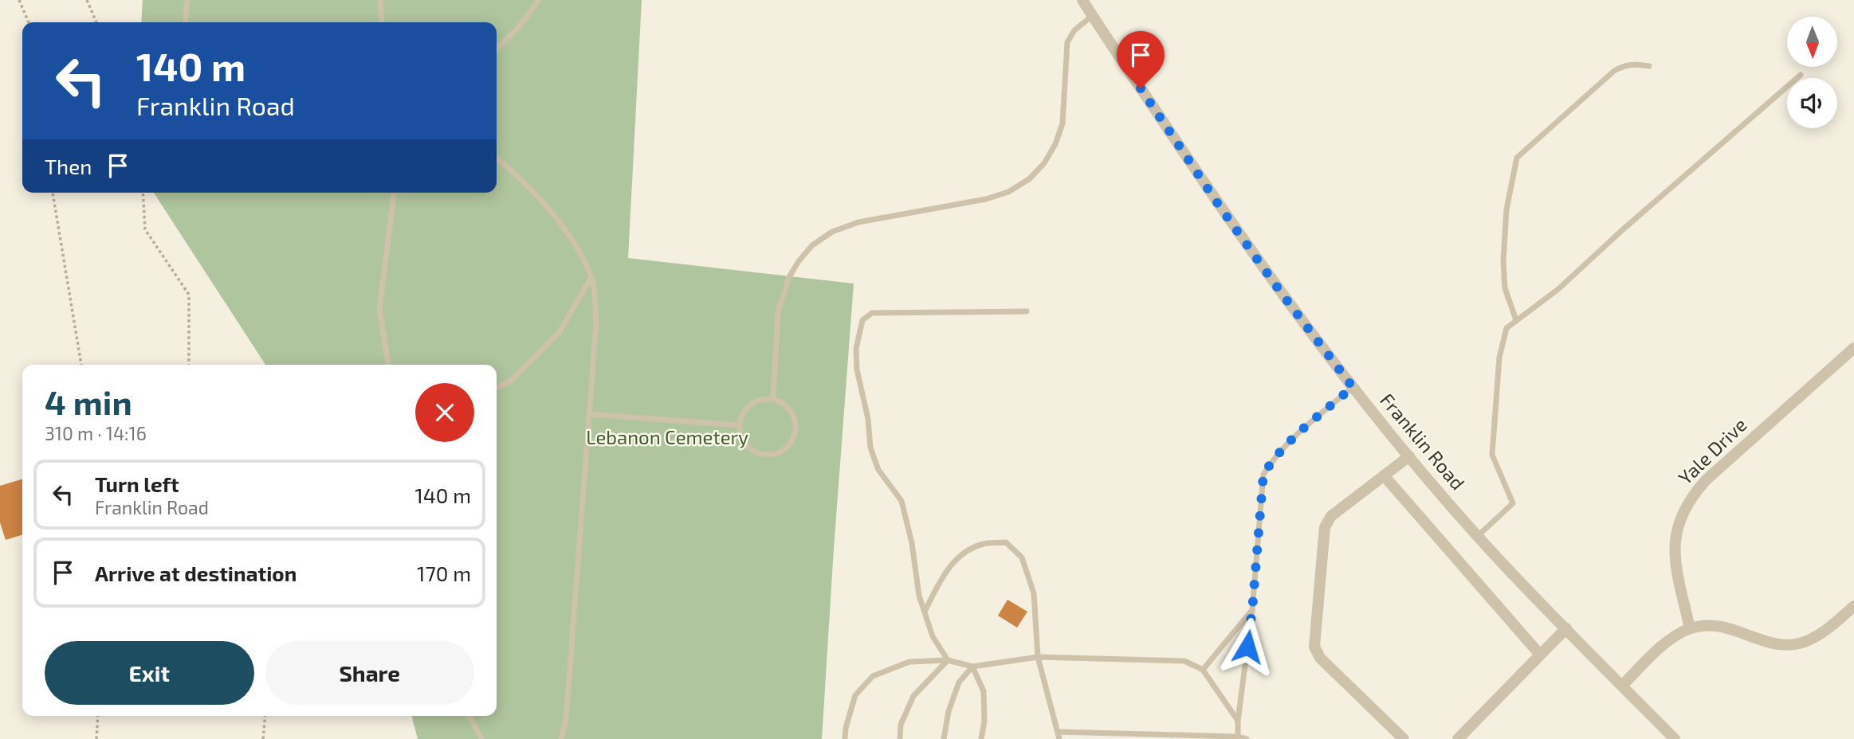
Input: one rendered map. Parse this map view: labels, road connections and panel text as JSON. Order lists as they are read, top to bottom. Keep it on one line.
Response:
{"streets":{"street":["Franklin Road","Yale Drive"]},"parks":["Lebanon Cemetery"],"north":"bottom","page":{"turn":["140 m","Franklin Road"],"then":"Then","heading":["4 min","310 m · 14:16"],"list":[{"name":"Turn left","note":"Franklin Road","value":"140 m"},{"name":"Arrive at destination","value":"170 m"}],"buttons":["Exit","Share"]}}
